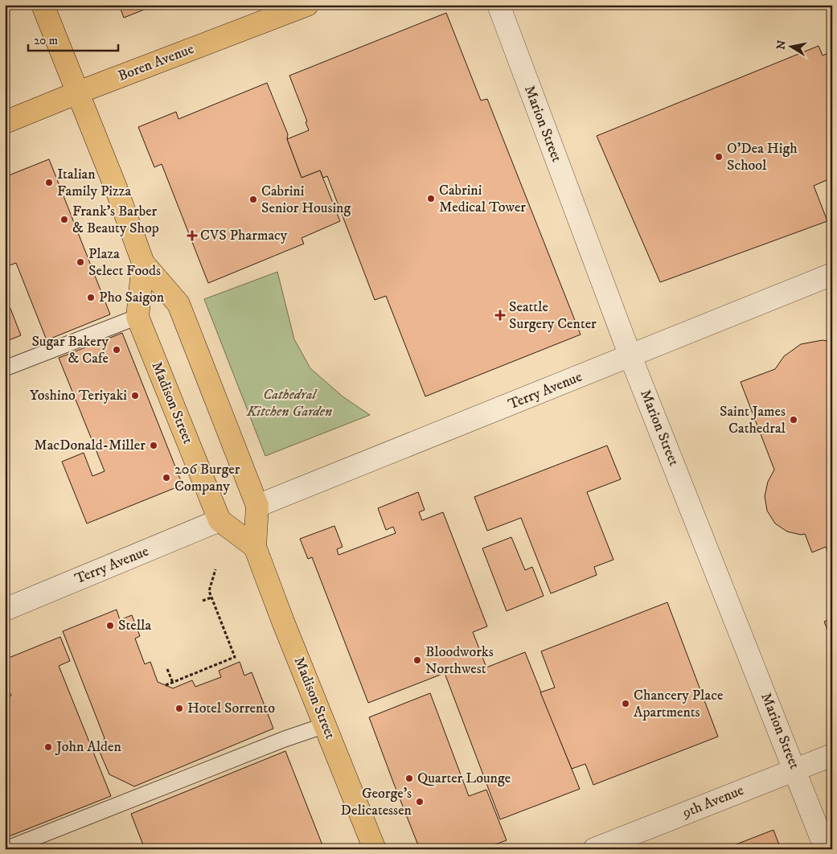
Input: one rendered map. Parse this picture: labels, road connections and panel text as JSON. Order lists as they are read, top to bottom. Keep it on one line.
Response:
{"streets":{"main road":["Boren Avenue","Madison Street"],"street":["Marion Street","Terry Avenue","9th Avenue"]},"crossings":[["Boren Avenue","Madison Street"],["Marion Street","Terry Avenue"],["Marion Street","9th Avenue"],["Terry Avenue","Madison Street"]],"parks":["Cathedral Kitchen Garden"],"places":{"other":["O'Dea High School","Italian Family Pizza","Cabrini Medical Tower","Cabrini Senior Housing","Frank's Barber & Beauty Shop","Plaza Select Foods","Pho Saigon","Sugar Bakery & Cafe","Yoshino Teriyaki","Saint James Cathedral","MacDonald-Miller","206 Burger Company","Stella","Bloodworks Northwest","Chancery Place Apartments","Hotel Sorrento","John Alden","Quarter Lounge","George's Delicatessen"],"health":["CVS Pharmacy","Seattle Surgery Center"]},"scale_bar":"20 m","north":"left"}
